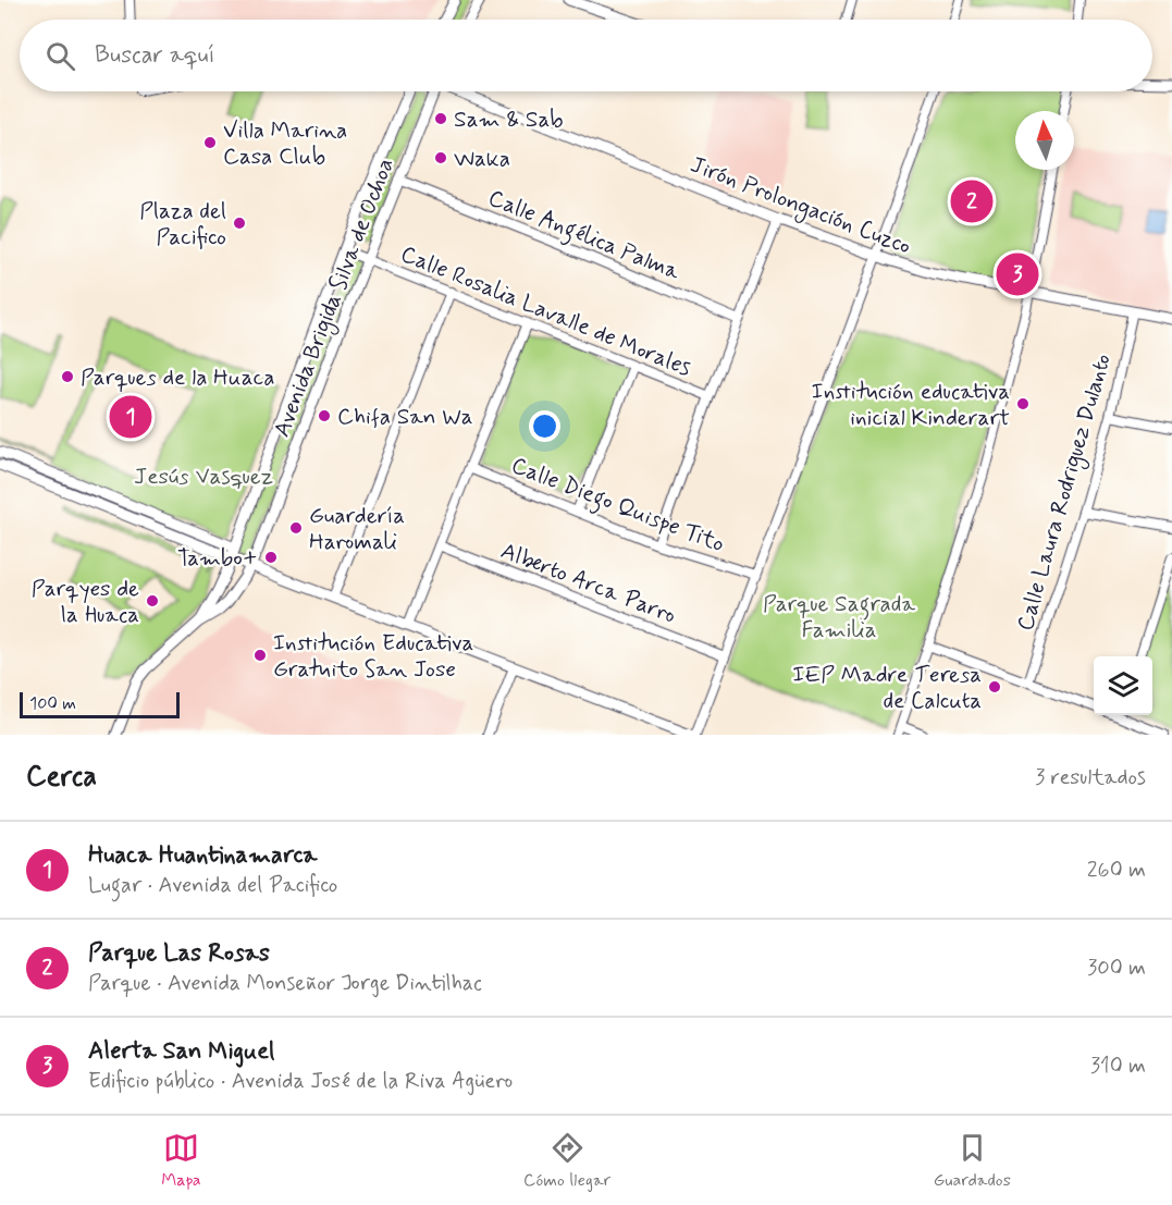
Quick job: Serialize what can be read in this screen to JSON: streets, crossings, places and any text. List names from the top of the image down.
{
  "streets": {
    "street": [
      "Jirón Prolongación Cuzco",
      "Calle Angélica Palma",
      "Avenida Brigida Silva de Ochoa",
      "Calle Rosalia Lavalle de Morales",
      "Calle Laura Rodriguez Dulanto",
      "Calle Diego Quispe Tito",
      "Alberto Arca Parro"
    ]
  },
  "crossings": [
    ["Jirón Prolongación Cuzco", "Calle Laura Rodriguez Dulanto"],
    ["Calle Angélica Palma", "Avenida Brigida Silva de Ochoa"],
    ["Avenida Brigida Silva de Ochoa", "Calle Rosalia Lavalle de Morales"]
  ],
  "parks": ["Jesús Vasquez", "Parque Sagrada Familia"],
  "places": [
    "Sam & Sab",
    "Villa Marina Casa Club",
    "Waka",
    "Plaza del Pacifico",
    "Parques de la Huaca",
    "Institución educativa inicial Kinderart",
    "Chifa San Wa",
    "Guardería Haromali",
    "Tambo+",
    "Parqyes de la Huaca",
    "Institución Educativa Gratuito San Jose",
    "IEP Madre Teresa de Calcuta"
  ],
  "scale_bar": "100 m",
  "north": "top",
  "page": {
    "search": "Buscar aquí",
    "pins": ["2", "3", "1"],
    "scale": "100 m",
    "heading": ["Cerca", "3 resultados"],
    "list": [
      {
        "mark": "1",
        "name": "Huaca Huantinamarca",
        "note": "Lugar · Avenida del Pacifico",
        "value": "260 m"
      },
      {
        "mark": "2",
        "name": "Parque Las Rosas",
        "note": "Parque · Avenida Monseñor Jorge Dintilhac",
        "value": "300 m"
      },
      {
        "mark": "3",
        "name": "Alerta San Miguel",
        "note": "Edificio público · Avenida José de la Riva Agüero",
        "value": "310 m"
      }
    ],
    "nav": ["Mapa", "Cómo llegar", "Guardados"]
  }
}
